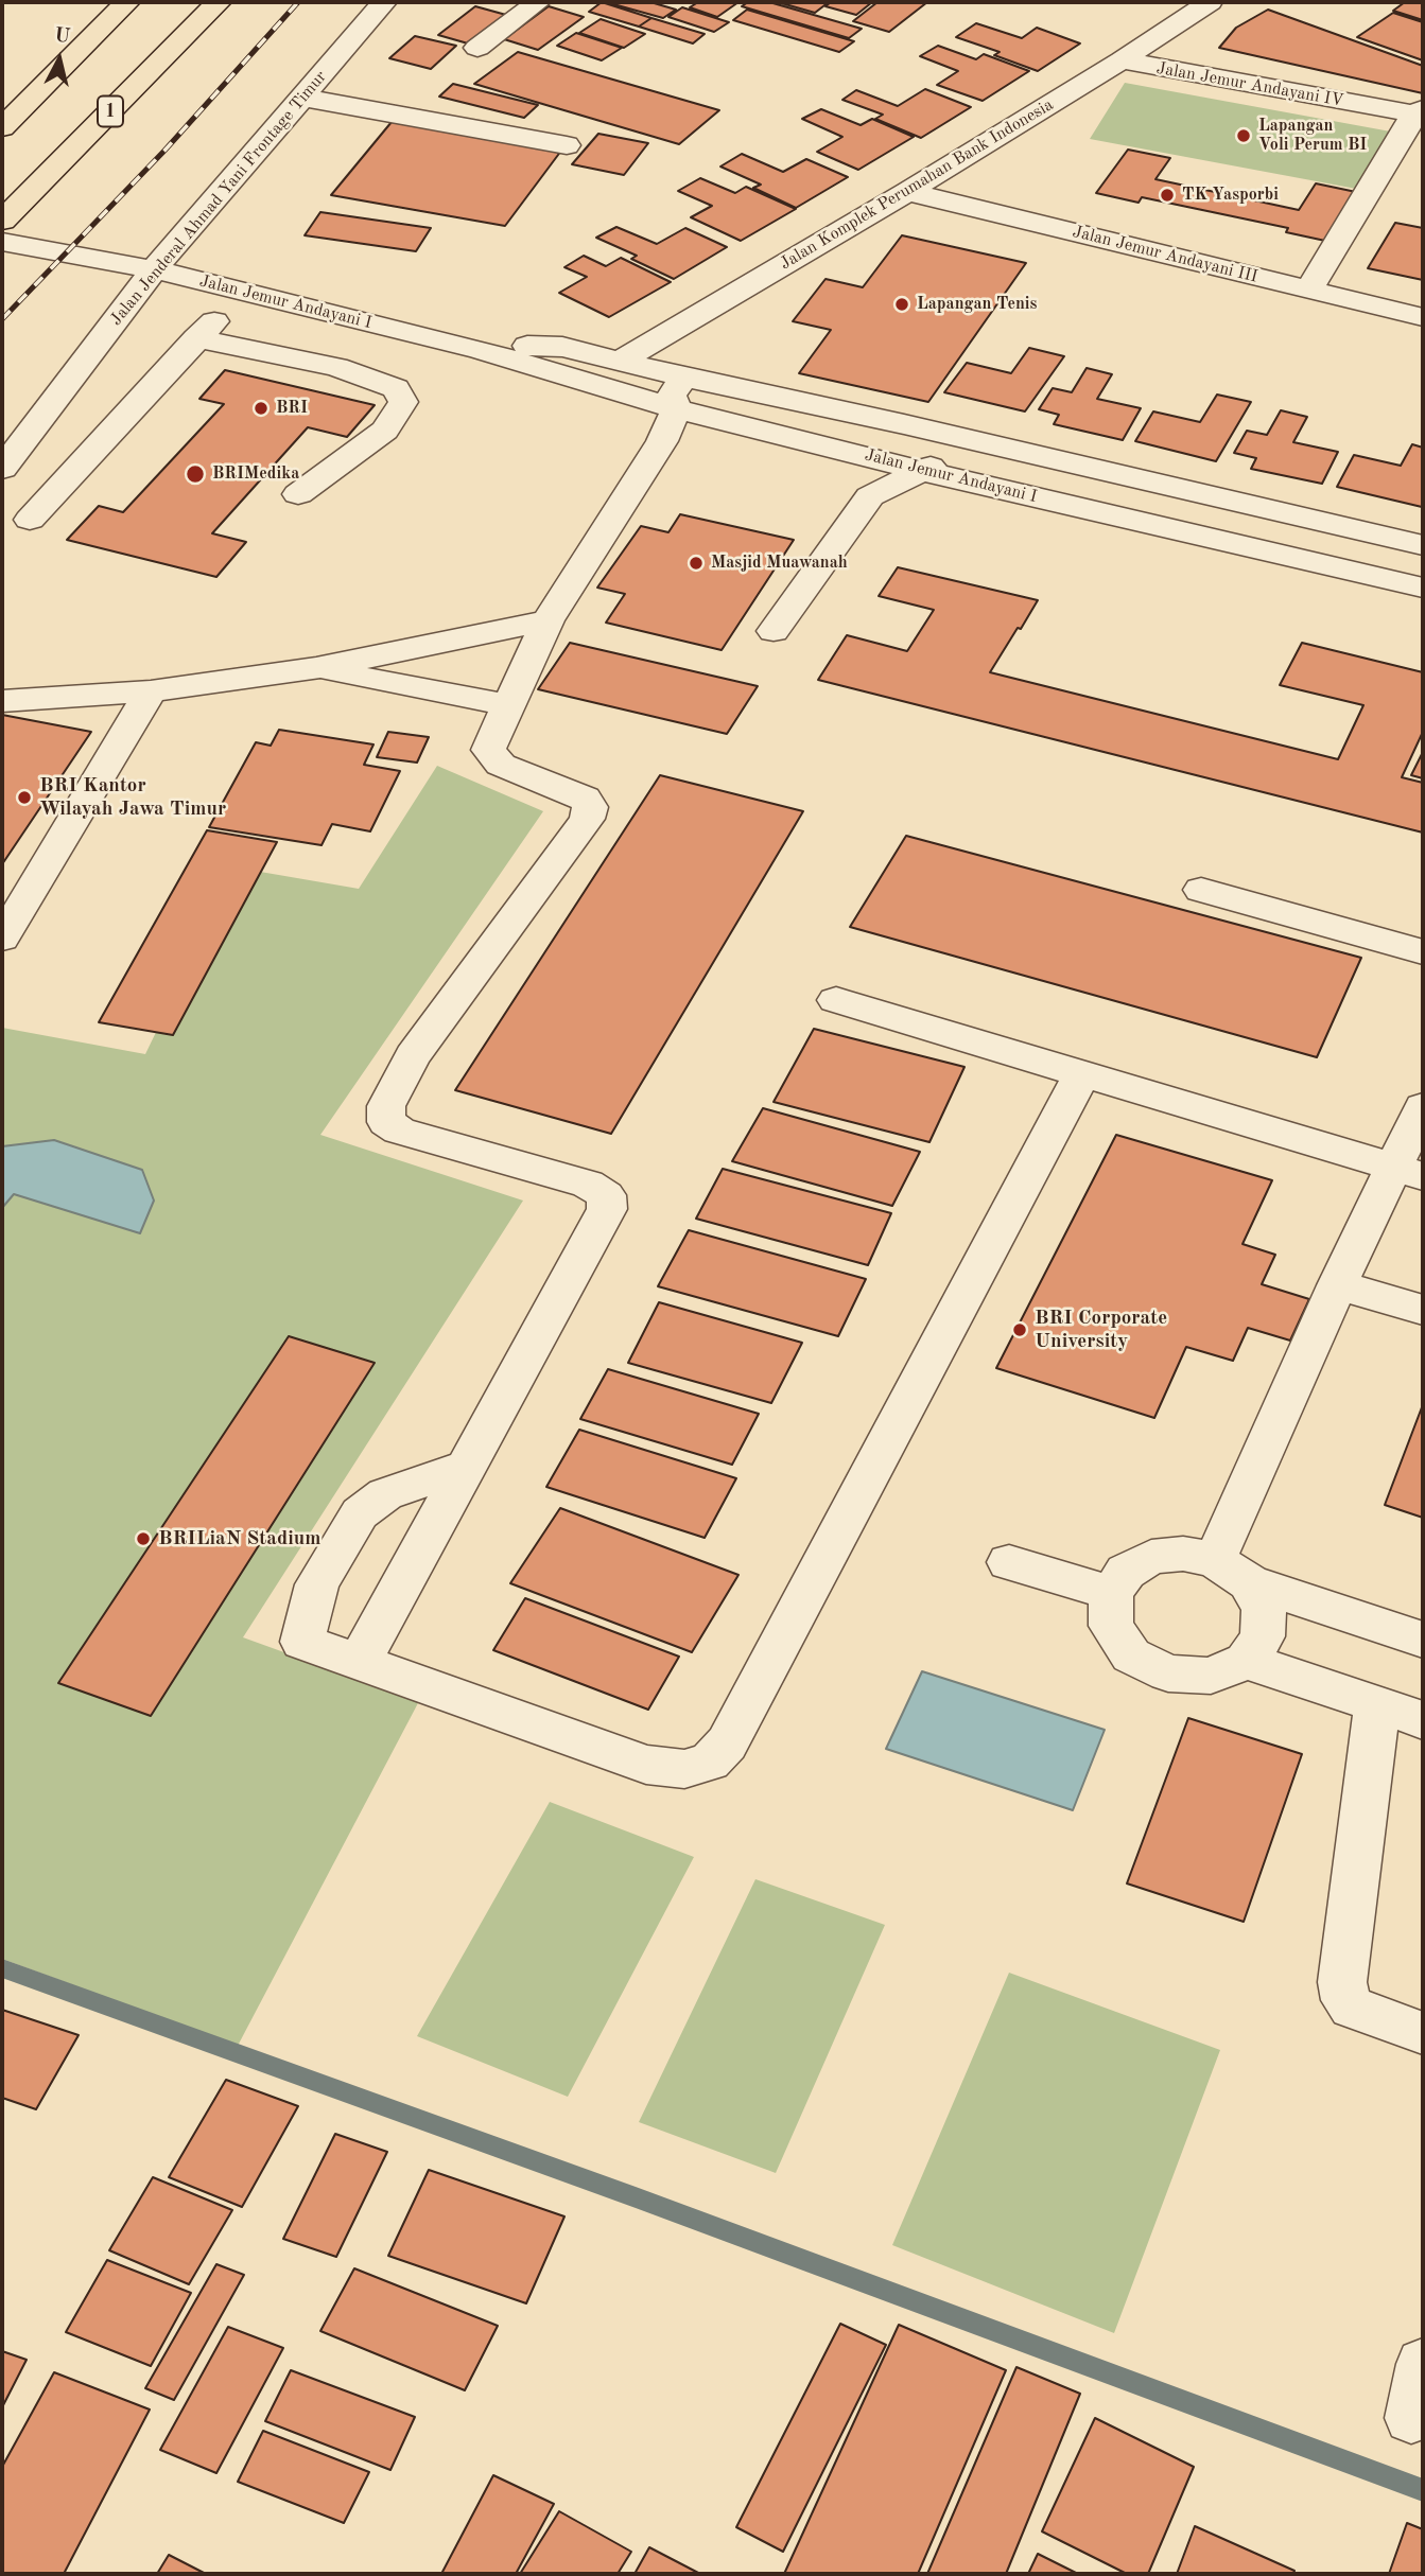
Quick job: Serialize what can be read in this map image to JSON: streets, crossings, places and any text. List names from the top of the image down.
{
  "streets": {
    "highway": ["1"],
    "street": [
      "Jalan Jemur Andayani IV",
      "Jalan Komplek Perumahan Bank Indonesia",
      "Jalan Jenderal Ahmad Yani Frontage Timur",
      "Jalan Jemur Andayani III",
      "Jalan Jemur Andayani I"
    ]
  },
  "crossings": [
    ["Jalan Jemur Andayani IV", "Jalan Komplek Perumahan Bank Indonesia"],
    ["Jalan Komplek Perumahan Bank Indonesia", "Jalan Jemur Andayani III"],
    ["Jalan Komplek Perumahan Bank Indonesia", "Jalan Jemur Andayani I"],
    ["Jalan Jenderal Ahmad Yani Frontage Timur", "Jalan Jemur Andayani I"]
  ],
  "places": [
    "Lapangan Voli Perum BI",
    "TK Yasporbi",
    "Lapangan Tenis",
    "BRI",
    "BRIMedika",
    "Masjid Muawanah",
    "BRI Kantor Wilayah Jawa Timur",
    "BRI Corporate University",
    "BRILiaN Stadium"
  ],
  "north": "top"
}
